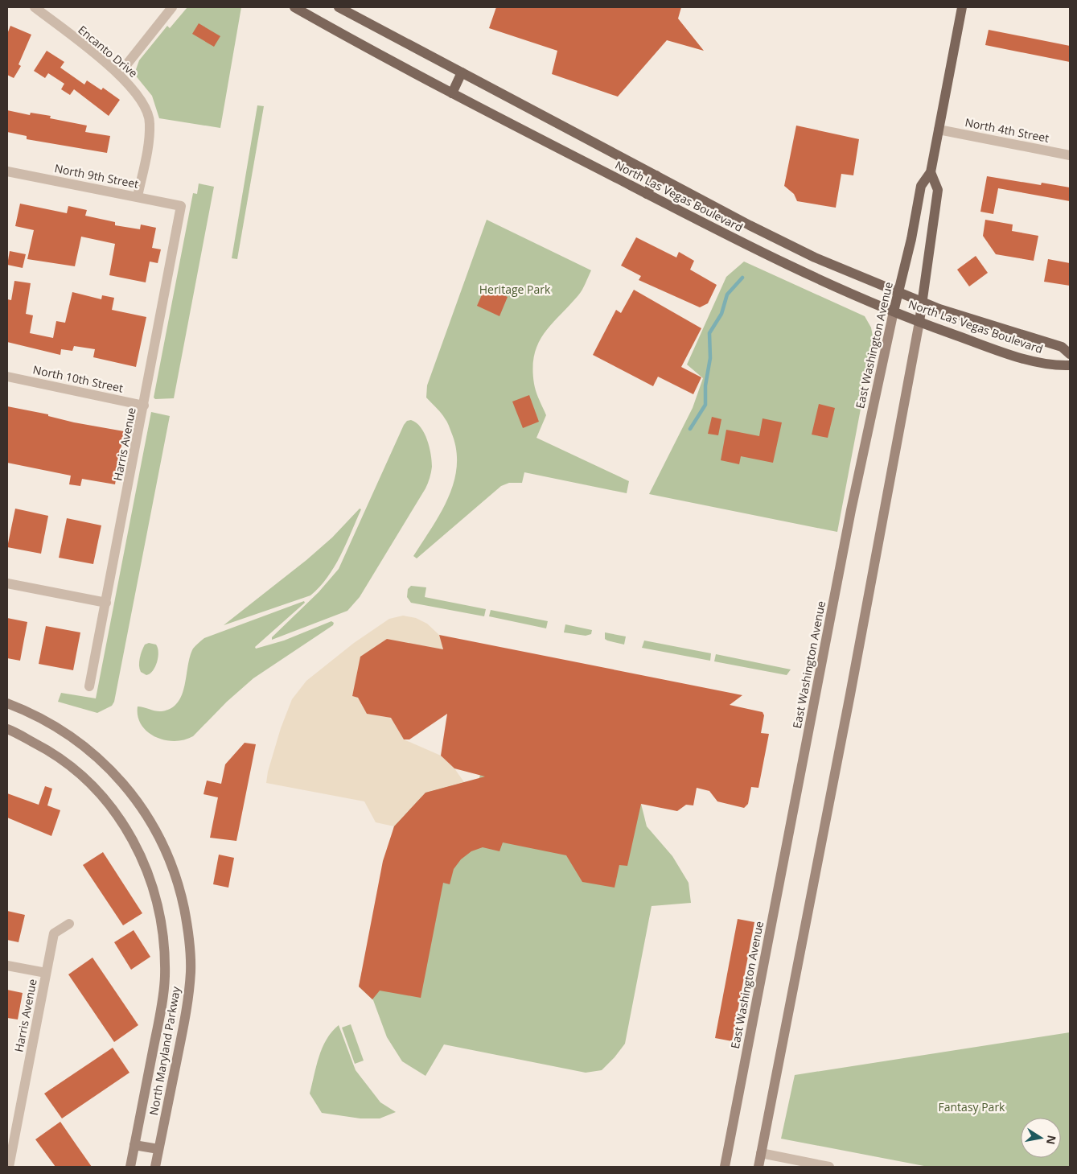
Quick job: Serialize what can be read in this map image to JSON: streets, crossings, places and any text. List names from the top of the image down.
{
  "streets": {
    "main road": ["North Las Vegas Boulevard", "East Washington Avenue", "North Maryland Parkway"],
    "street": [
      "Encanto Drive",
      "North 4th Street",
      "North 9th Street",
      "North 10th Street",
      "Harris Avenue"
    ]
  },
  "crossings": [
    ["Encanto Drive", "North 9th Street"],
    ["North 4th Street", "East Washington Avenue"],
    ["North 9th Street", "Harris Avenue"],
    ["North Las Vegas Boulevard", "East Washington Avenue"],
    ["North 10th Street", "Harris Avenue"]
  ],
  "parks": ["Heritage Park", "Fantasy Park"],
  "north": "right"
}
